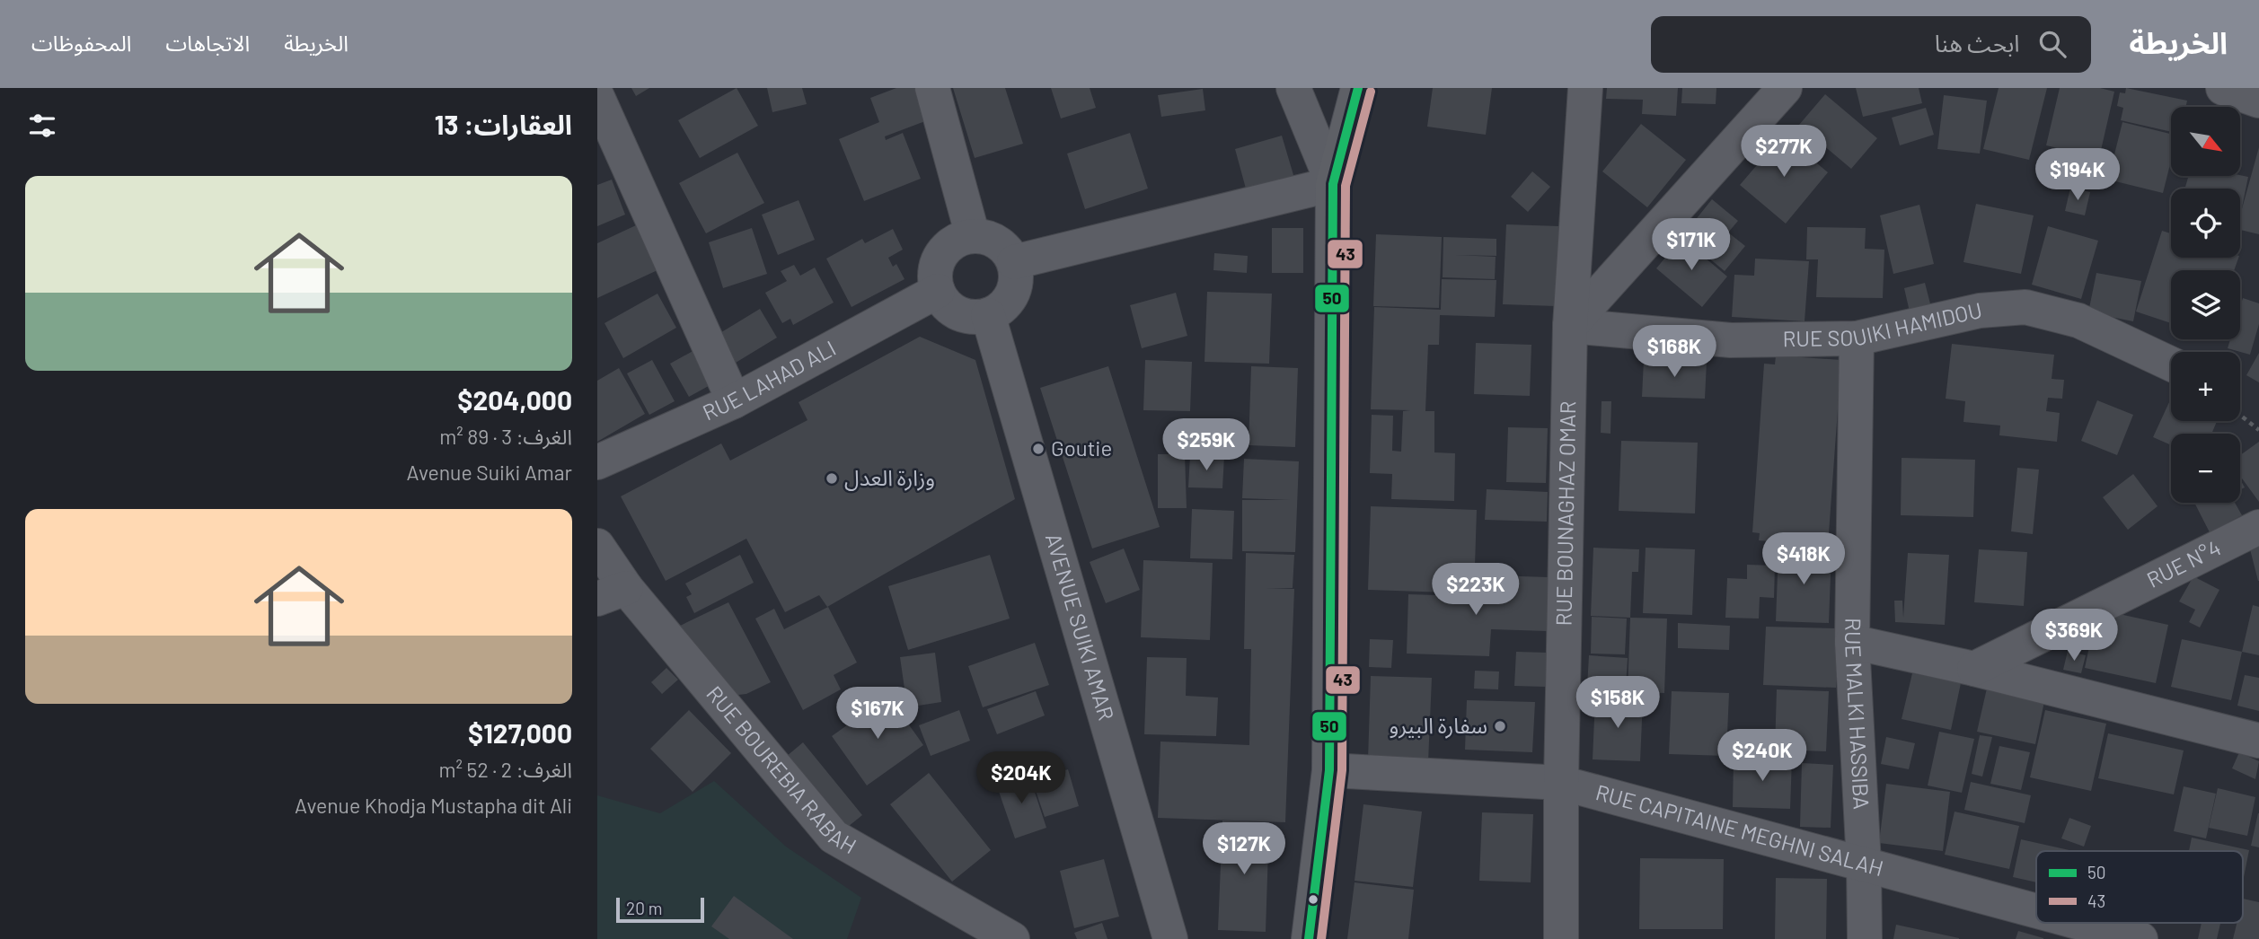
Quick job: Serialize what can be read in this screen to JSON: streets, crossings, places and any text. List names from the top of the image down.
{
  "streets": {
    "street": [
      "RUE SOUIKI HAMIDOU",
      "RUE LAHAD ALI",
      "RUE BOUNAGHAZ OMAR",
      "RUE N°4",
      "AVENUE SUIKI AMAR",
      "RUE MALKI HASSIBA",
      "RUE BOUREBIA RABAH",
      "RUE CAPITAINE MEGHNI SALAH"
    ]
  },
  "crossings": [
    ["RUE SOUIKI HAMIDOU", "RUE BOUNAGHAZ OMAR"],
    ["RUE SOUIKI HAMIDOU", "RUE MALKI HASSIBA"],
    ["RUE LAHAD ALI", "AVENUE SUIKI AMAR"],
    ["RUE BOUNAGHAZ OMAR", "RUE CAPITAINE MEGHNI SALAH"],
    ["RUE MALKI HASSIBA", "RUE CAPITAINE MEGHNI SALAH"]
  ],
  "places": ["Goutie", "وزارة العدل", "سفارة البيرو"],
  "lines": ["transit line 50", "transit line 43"],
  "legend": ["50", "43"],
  "scale_bar": "20 m",
  "north": "bottom right",
  "page": {
    "header": "الخريطة",
    "search": "ابحث هنا",
    "nav": ["الخريطة", "الاتجاهات", "المحفوظات"],
    "heading": "العقارات: 13",
    "map_buttons": ["+", "−"],
    "price": [
      "$277K",
      "$194K",
      "$171K",
      "$168K",
      "$259K",
      "$418K",
      "$223K",
      "$369K",
      "$158K",
      "$167K",
      "$240K",
      "$204K",
      "$127K"
    ],
    "list": [
      {
        "name": "$204,000",
        "note": "الغرف: 3 · 89 m² · Avenue Suiki Amar"
      },
      {
        "name": "$127,000",
        "note": "الغرف: 2 · 52 m² · Avenue Khodja Mustapha dit Ali"
      }
    ],
    "scale": "20 m"
  }
}
